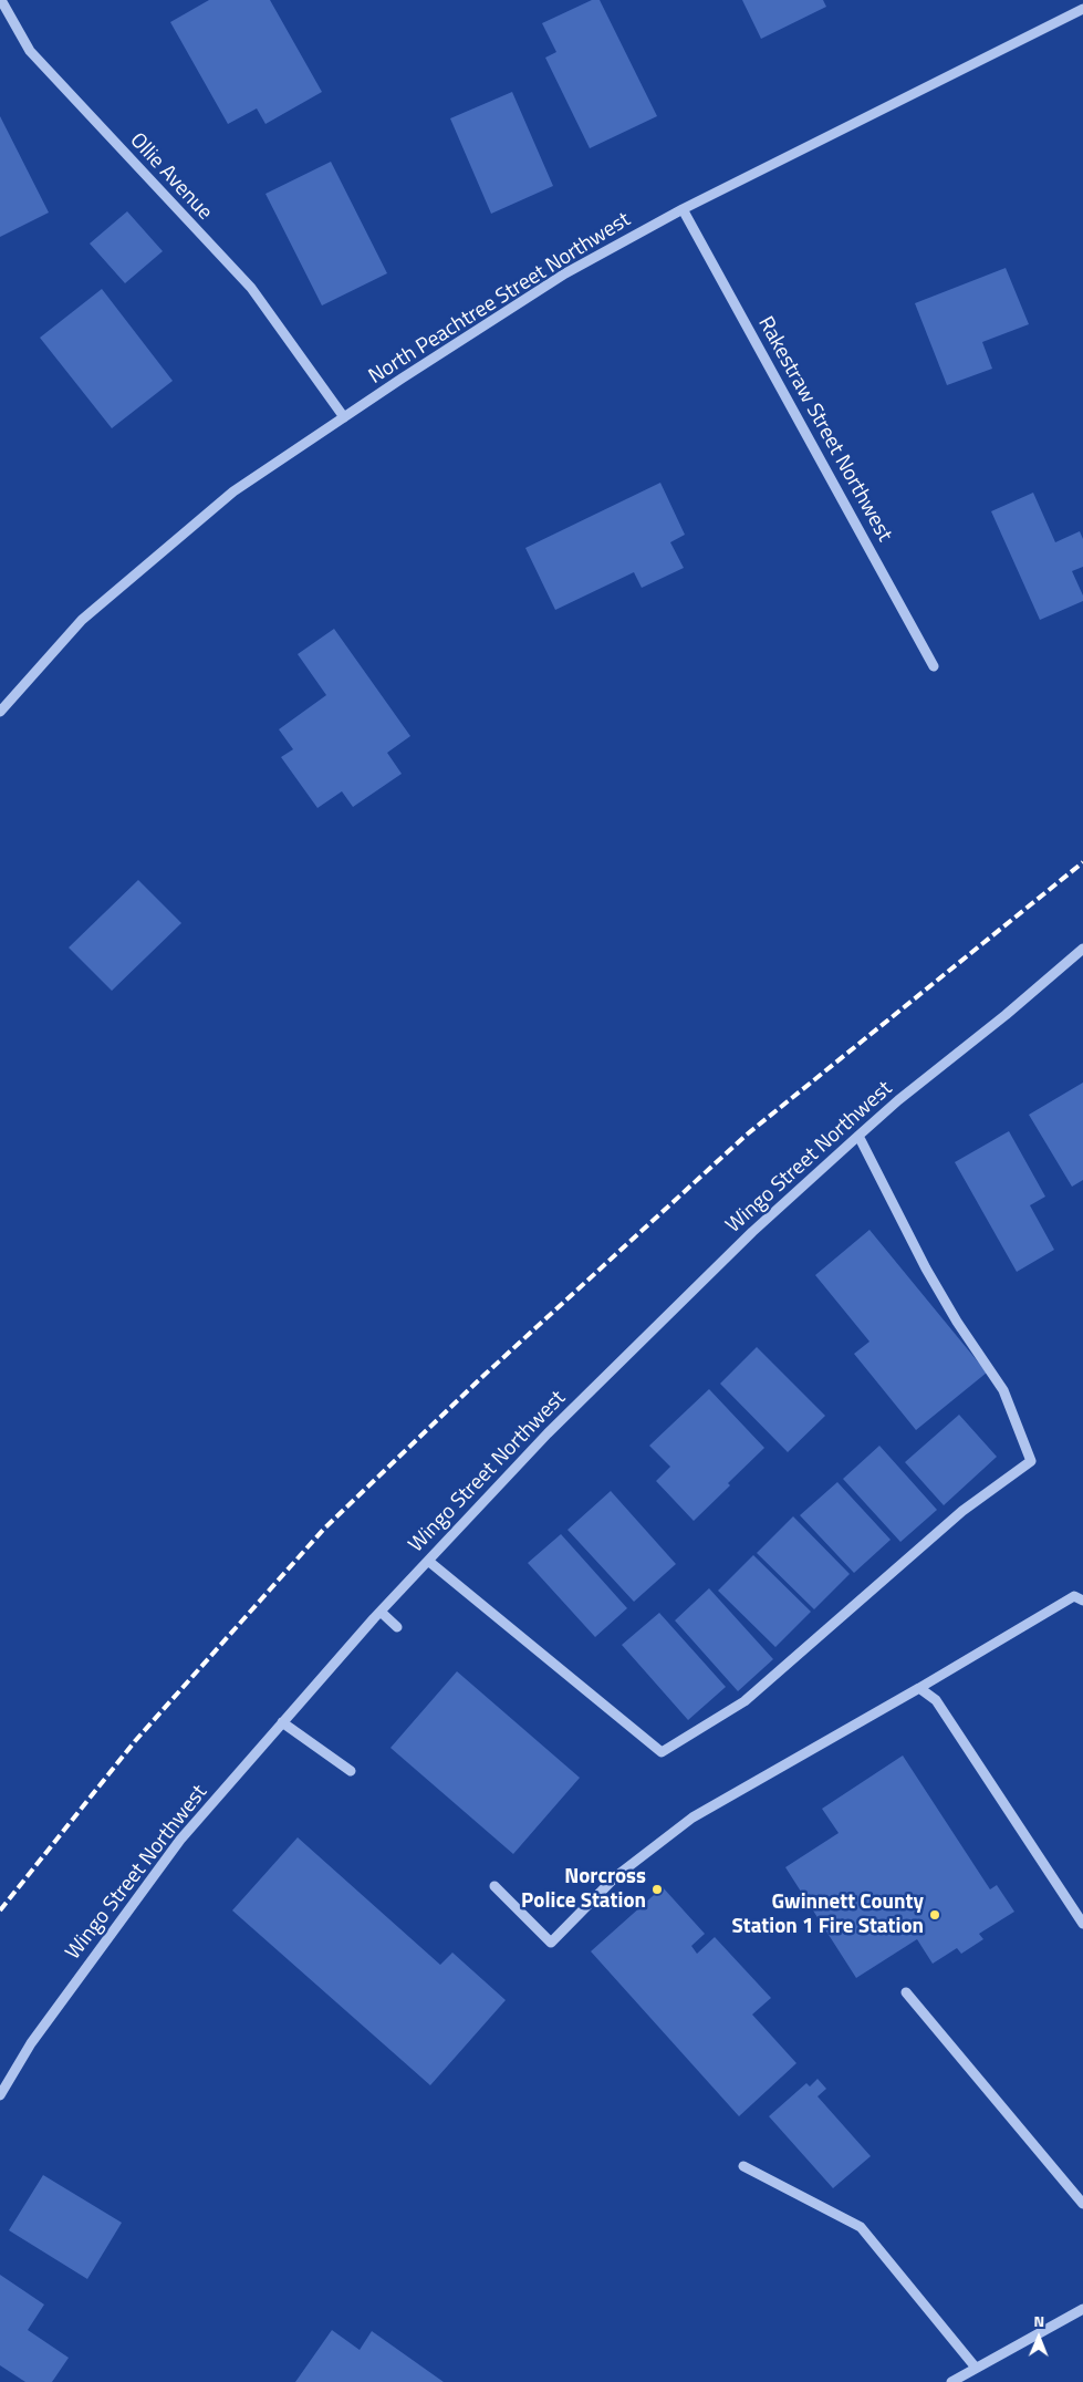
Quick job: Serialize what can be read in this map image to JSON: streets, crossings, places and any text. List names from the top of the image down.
{
  "streets": {
    "street": [
      "Ollie Avenue",
      "North Peachtree Street Northwest",
      "Rakestraw Street Northwest",
      "Wingo Street Northwest"
    ]
  },
  "crossings": [
    ["Ollie Avenue", "North Peachtree Street Northwest"],
    ["North Peachtree Street Northwest", "Rakestraw Street Northwest"]
  ],
  "places": ["Norcross Police Station", "Gwinnett County Station 1 Fire Station"],
  "north": "top"
}
